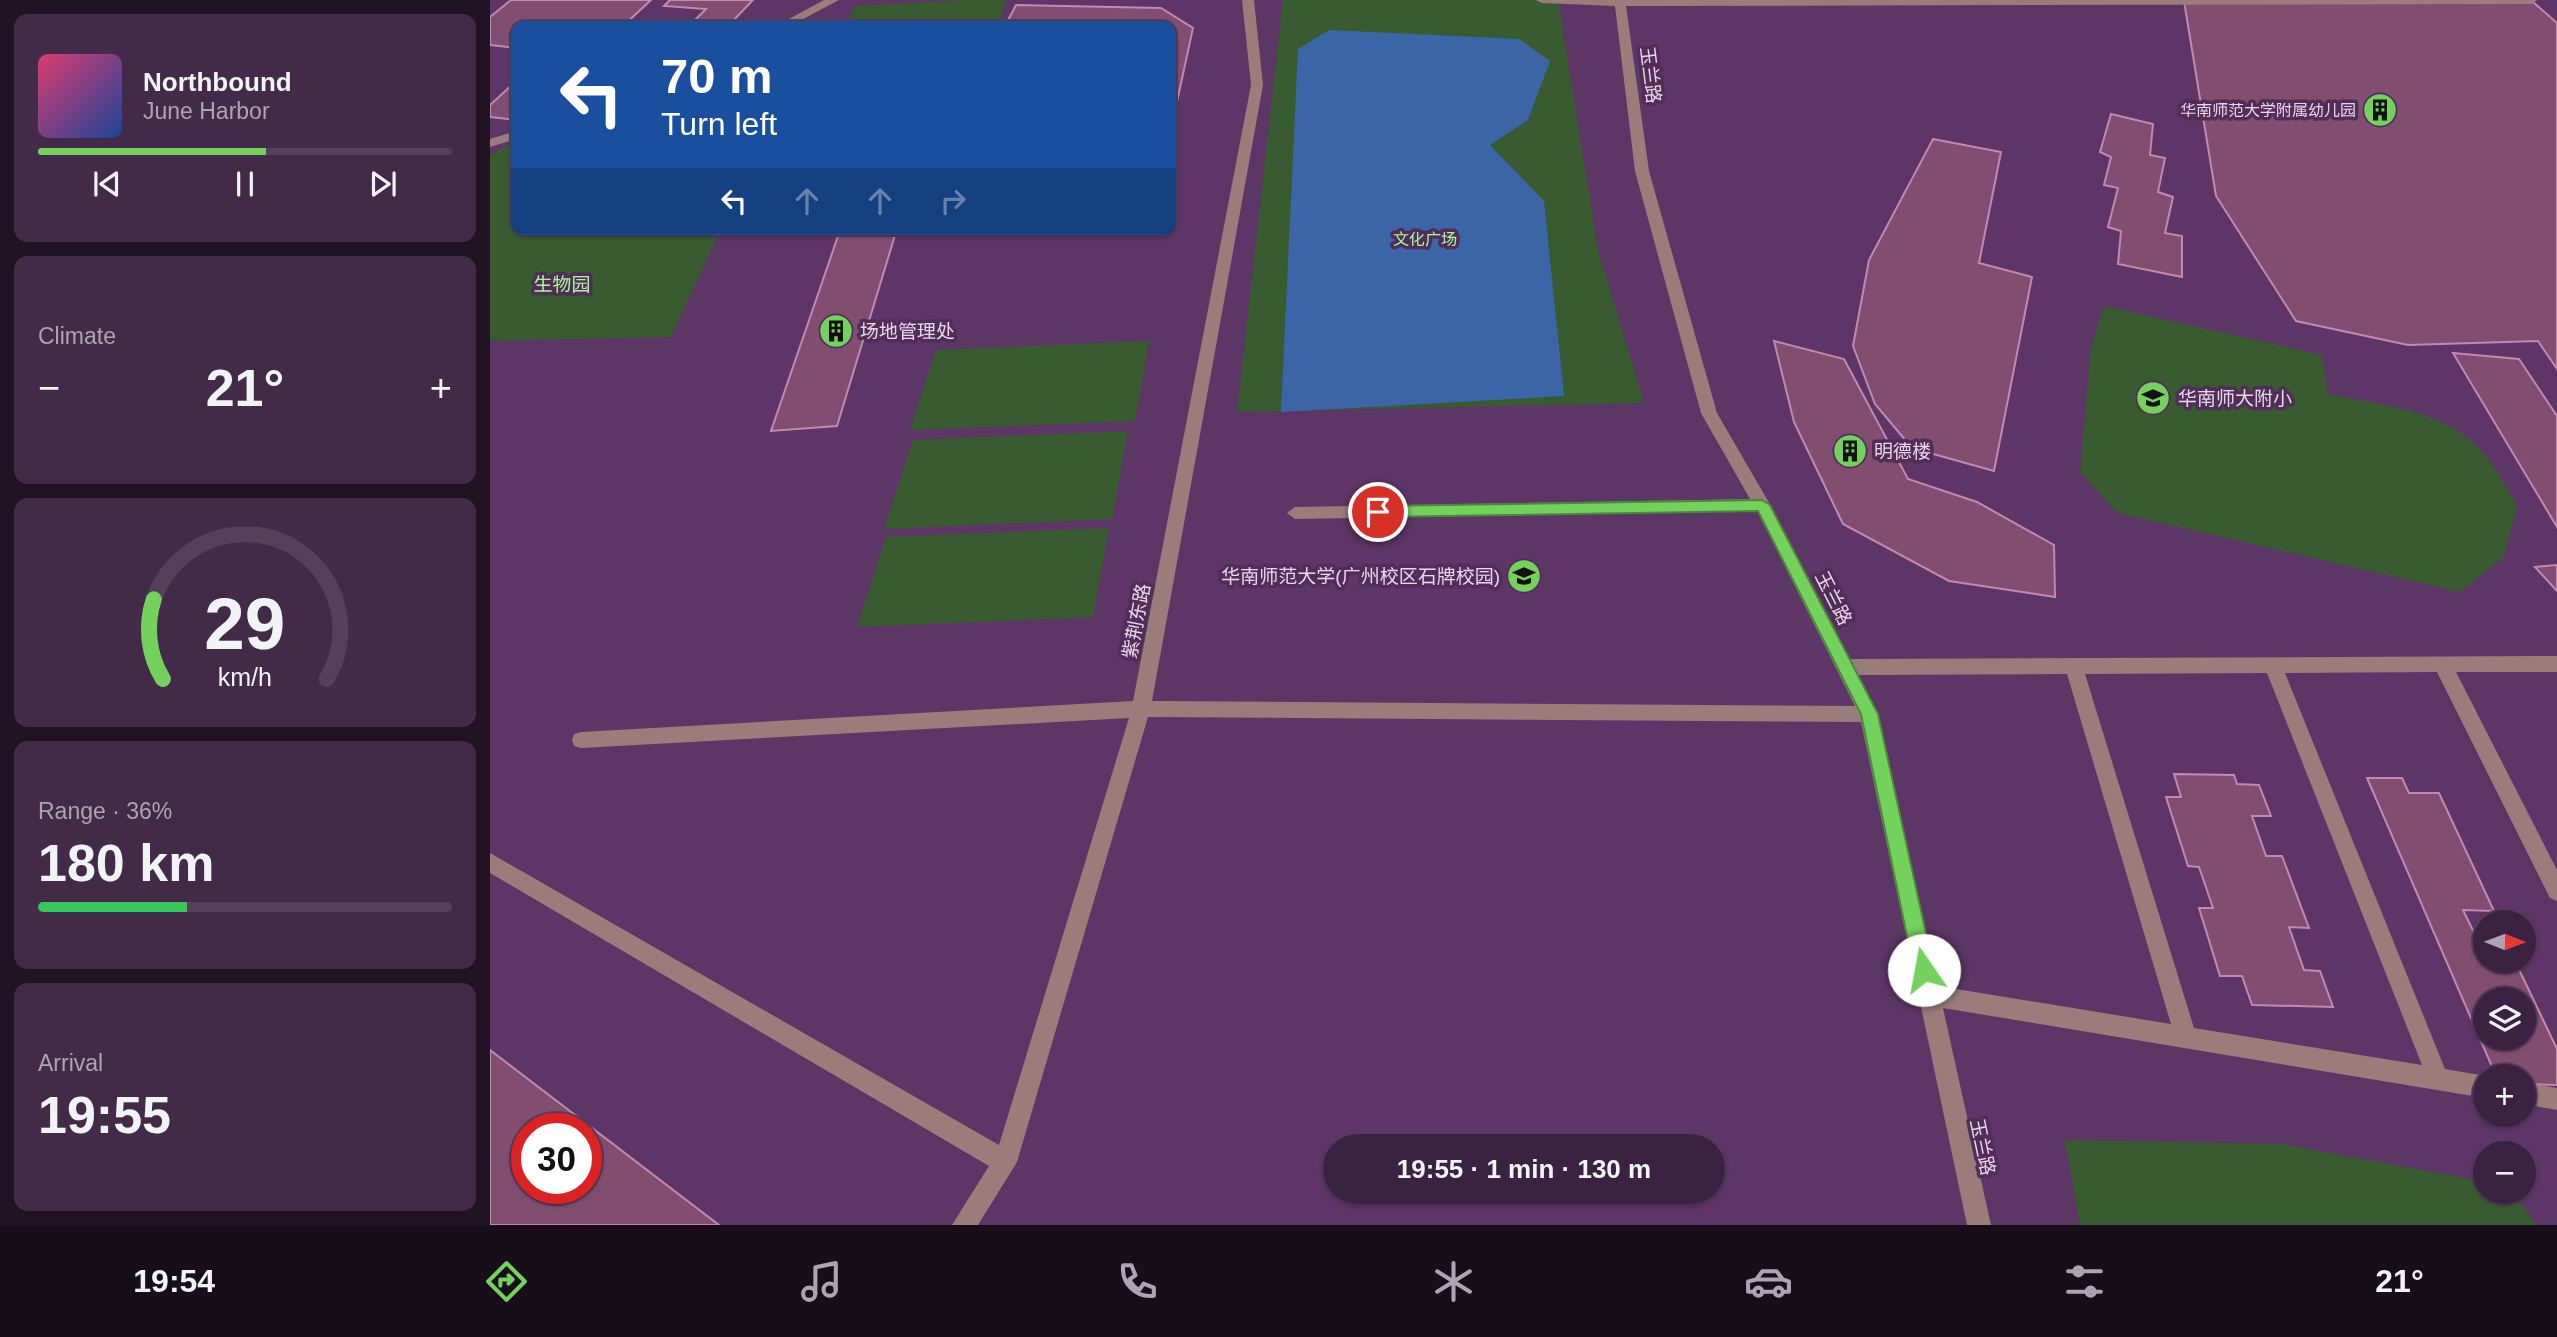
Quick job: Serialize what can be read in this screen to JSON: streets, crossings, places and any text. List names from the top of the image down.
{
  "streets": {
    "street": ["玉兰路", "紫荆东路"]
  },
  "parks": ["文化广场", "生物园"],
  "places": {
    "building": ["华南师范大学附属幼儿园", "场地管理处", "明德楼"],
    "school or university": ["华南师大附小", "华南师范大学(广州校区石牌校园)"]
  },
  "north": "right",
  "page": {
    "turn": ["70 m", "Turn left"],
    "song": ["Northbound", "June Harbor"],
    "tile": [
      "Climate",
      ["Range · 36%", "180 km"],
      ["Arrival", "19:55"]
    ],
    "heat": ["−", "21°", "+"],
    "map_buttons": ["+", "−"],
    "limit": "30",
    "trip": "19:55 · 1 min · 130 m",
    "tabs": ["19:54", "21°"],
    "gauge": ["29", "km/h"]
  }
}
